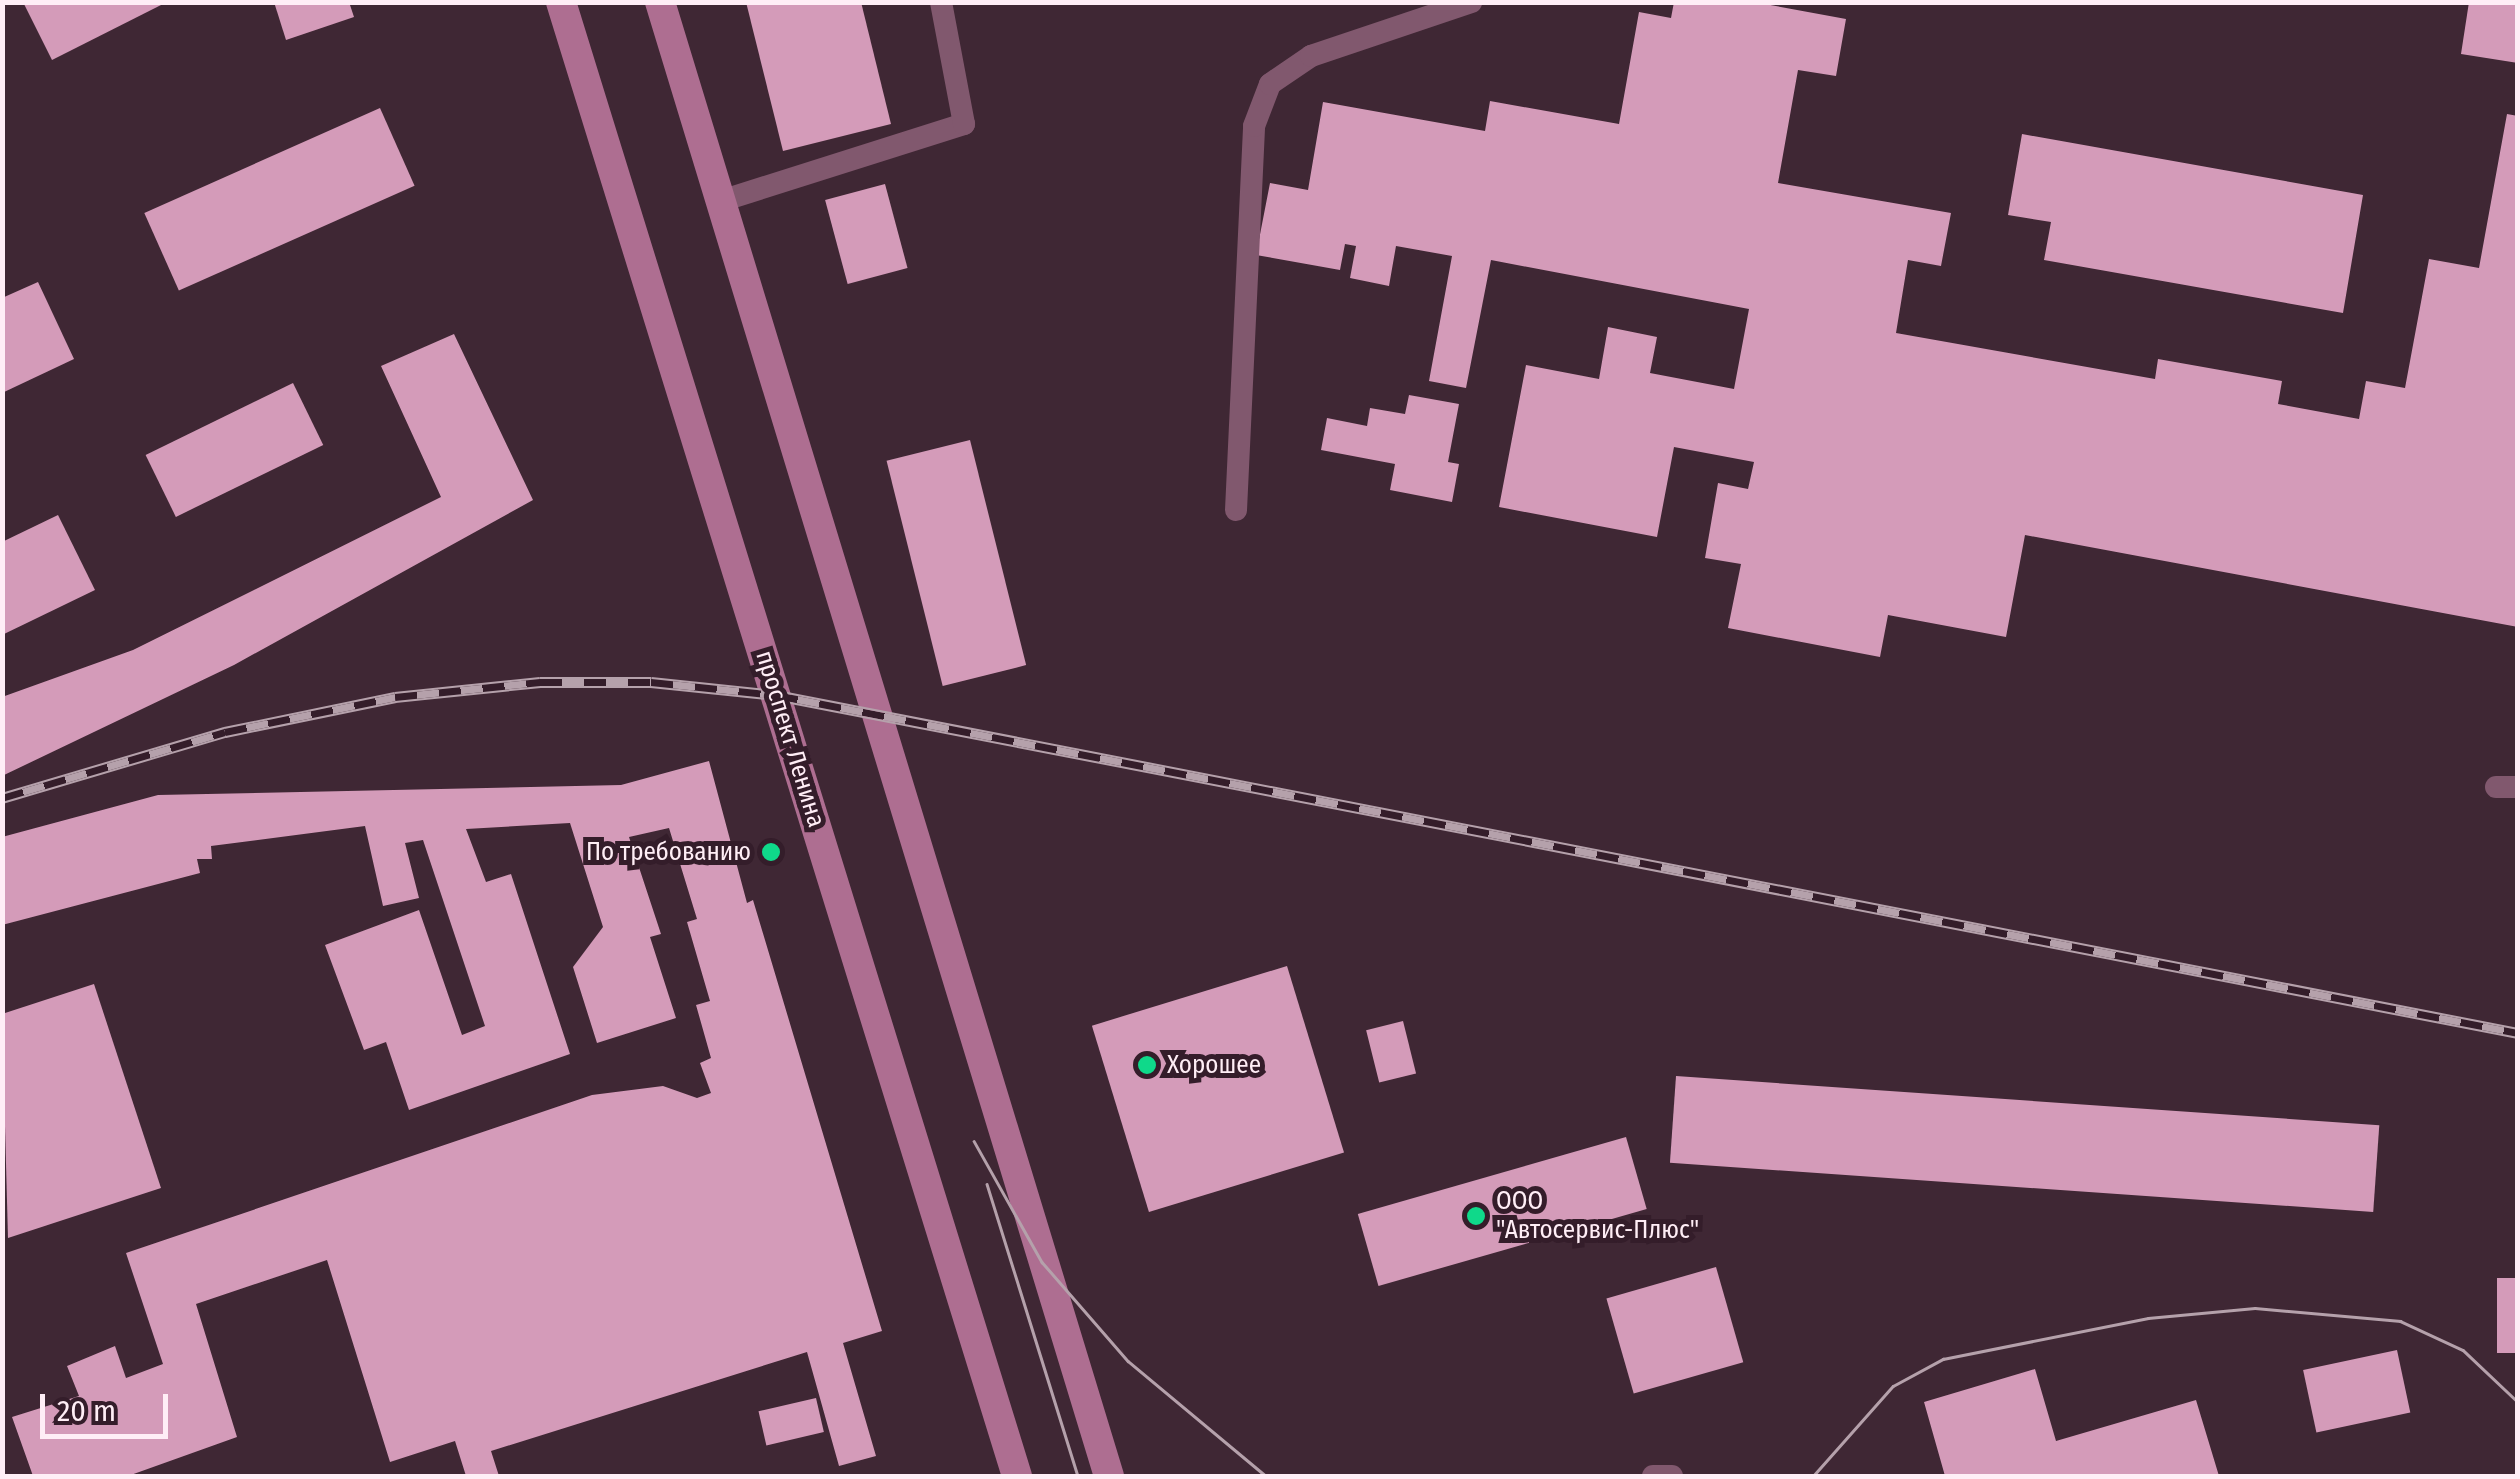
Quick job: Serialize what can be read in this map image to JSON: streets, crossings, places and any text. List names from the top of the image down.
{
  "streets": {
    "main road": ["проспект Ленина"]
  },
  "places": ["По требованию", "Хорошее", "ООО \"Автосервис-Плюс\""],
  "scale_bar": "20 m"
}
